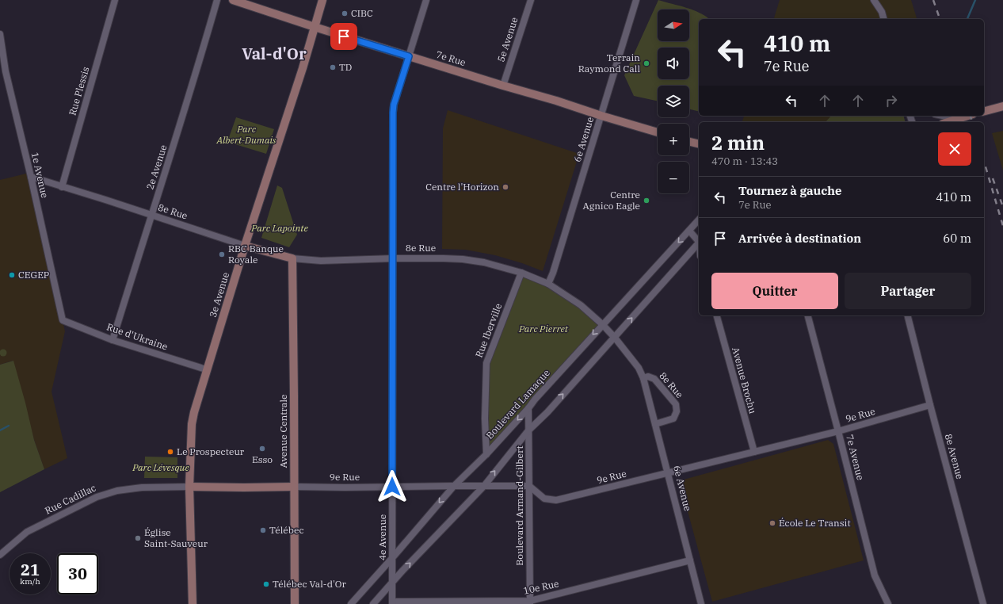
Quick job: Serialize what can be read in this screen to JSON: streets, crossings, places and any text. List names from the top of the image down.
{
  "streets": {
    "main road": [
      "7e Rue",
      "8e Rue",
      "3e Avenue",
      "Avenue Centrale",
      "Rue Cadillac"
    ],
    "street": [
      "5e Avenue",
      "Rue Plessis",
      "6e Avenue",
      "2e Avenue",
      "1e Avenue",
      "Rue Iberville",
      "Rue d'Ukraine",
      "Avenue Brochu",
      "Boulevard Lamaque",
      "9e Rue",
      "8e Avenue",
      "7e Avenue",
      "Boulevard Armand-Gilbert",
      "4e Avenue",
      "10e Rue"
    ]
  },
  "crossings": [
    ["5e Avenue", "7e Rue"],
    ["7e Rue", "6e Avenue"],
    ["7e Rue", "3e Avenue"],
    ["7e Rue", "4e Avenue"],
    ["Rue Plessis", "8e Rue"],
    ["6e Avenue", "8e Rue"],
    ["6e Avenue", "9e Rue"],
    ["6e Avenue", "10e Rue"],
    ["2e Avenue", "8e Rue"],
    ["2e Avenue", "Rue d'Ukraine"],
    ["1e Avenue", "8e Rue"],
    ["1e Avenue", "Rue d'Ukraine"],
    ["8e Rue", "3e Avenue"],
    ["8e Rue", "Rue Iberville"],
    ["8e Rue", "Boulevard Lamaque"],
    ["8e Rue", "Avenue Centrale"],
    ["8e Rue", "4e Avenue"],
    ["3e Avenue", "Rue d'Ukraine"],
    ["3e Avenue", "Rue Cadillac"],
    ["Rue Iberville", "Boulevard Lamaque"],
    ["Avenue Brochu", "9e Rue"],
    ["Boulevard Lamaque", "9e Rue"],
    ["Boulevard Lamaque", "Boulevard Armand-Gilbert"],
    ["Boulevard Lamaque", "4e Avenue"],
    ["9e Rue", "Avenue Centrale"],
    ["9e Rue", "8e Avenue"],
    ["9e Rue", "7e Avenue"],
    ["9e Rue", "Rue Cadillac"],
    ["9e Rue", "Boulevard Armand-Gilbert"],
    ["9e Rue", "4e Avenue"],
    ["Avenue Centrale", "Rue Cadillac"],
    ["Boulevard Armand-Gilbert", "10e Rue"],
    ["4e Avenue", "10e Rue"]
  ],
  "districts": ["Val-d'Or"],
  "parks": [
    "Parc Albert-Dumais",
    "Parc Lapointe",
    "Parc Pierret",
    "Parc Lévesque"
  ],
  "places": [
    "CIBC",
    "Terrain Raymond Call",
    "TD",
    "Centre l'Horizon",
    "Centre Agnico Eagle",
    "RBC Banque Royale",
    "CEGEP",
    "Esso",
    "Le Prospecteur",
    "École Le Transit",
    "Télébec",
    "Église Saint-Sauveur",
    "Télébec Val-d'Or"
  ],
  "north": "right",
  "page": {
    "map_buttons": ["+", "−"],
    "turn": ["410 m", "7e Rue"],
    "heading": ["2 min", "470 m · 13:43"],
    "list": [
      {
        "name": "Tournez à gauche",
        "note": "7e Rue",
        "value": "410 m"
      },
      {
        "name": "Arrivée à destination",
        "value": "60 m"
      }
    ],
    "buttons": ["Quitter", "Partager"],
    "speed": "21 km/h",
    "limit": "30"
  }
}
